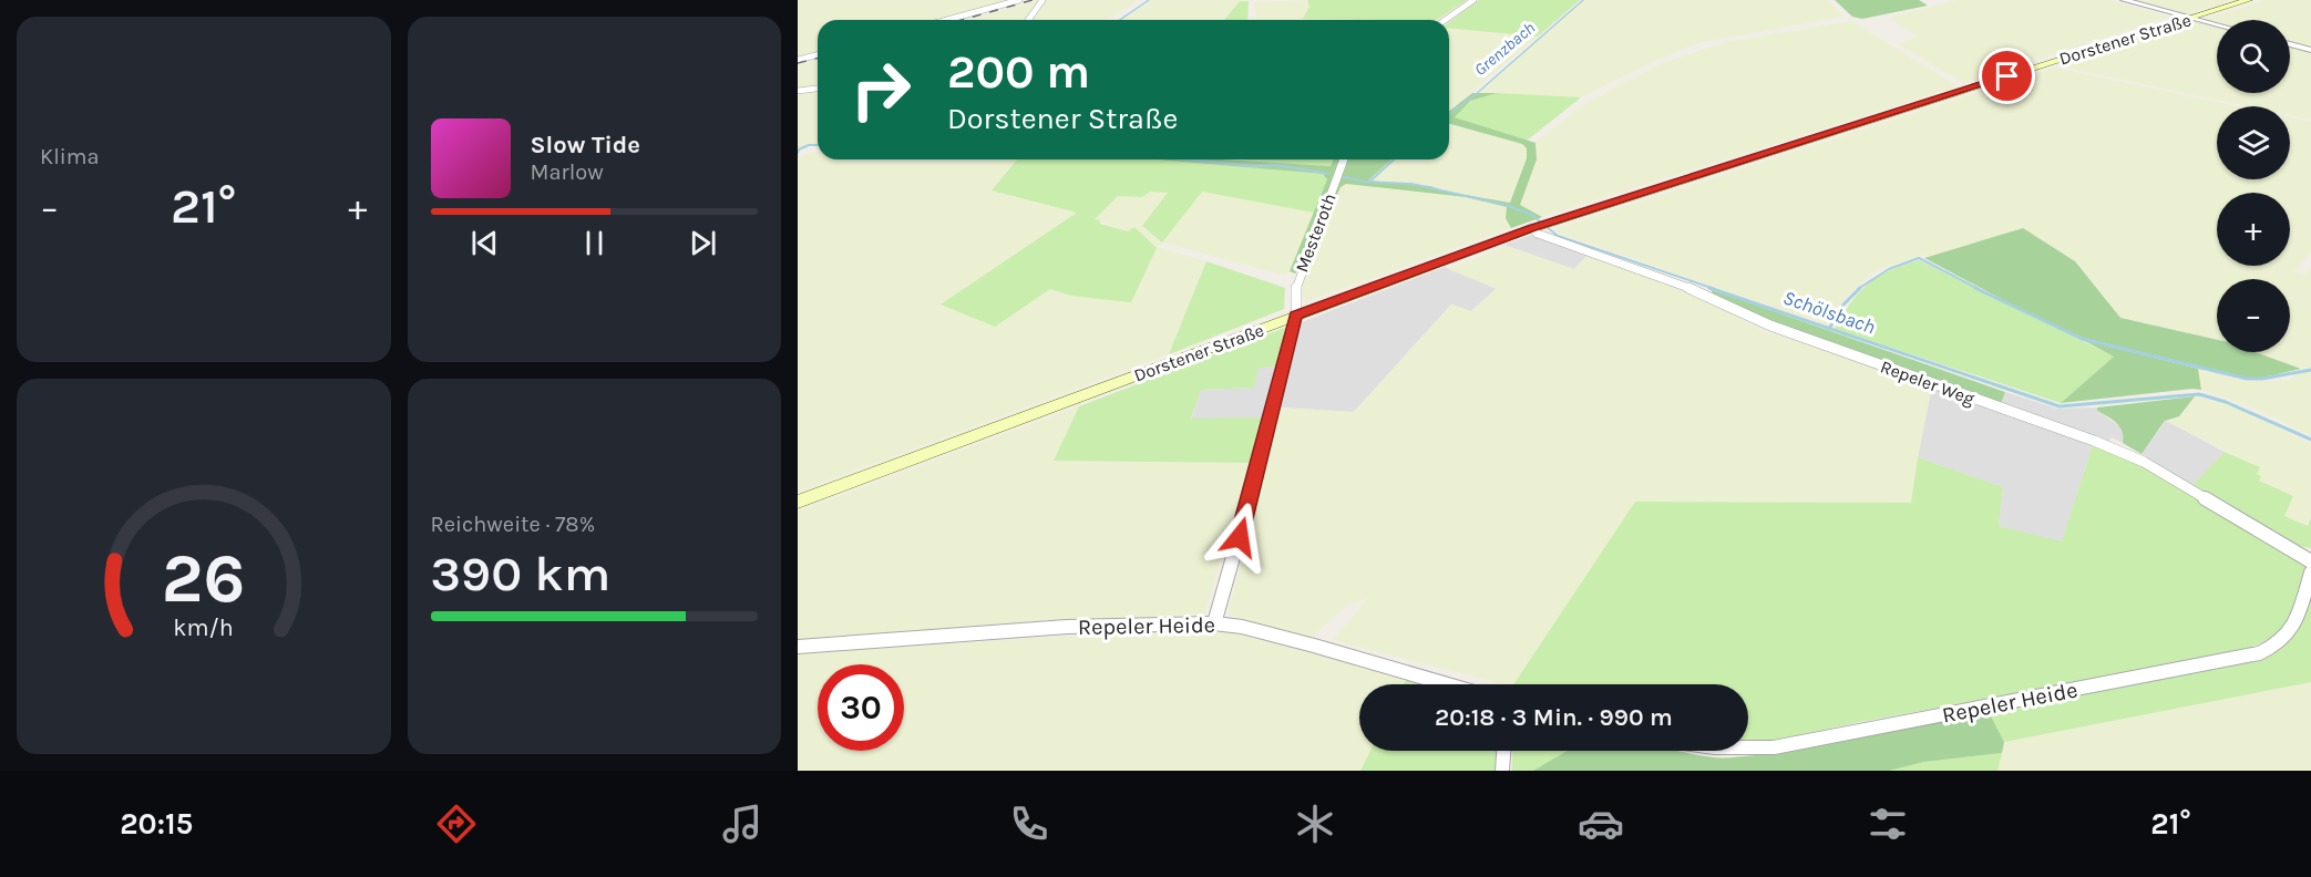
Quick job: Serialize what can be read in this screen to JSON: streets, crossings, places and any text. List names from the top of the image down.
{
  "streets": {
    "main road": ["Dorstener Straße"],
    "street": ["Mesteroth", "Repeler Weg", "Repeler Heide"]
  },
  "crossings": [
    ["Dorstener Straße", "Mesteroth"],
    ["Dorstener Straße", "Repeler Weg"],
    ["Mesteroth", "Repeler Heide"]
  ],
  "water": ["Grenzbach", "Schölsbach"],
  "page": {
    "tile": [
      "Klima",
      ["Reichweite · 78%", "390 km"]
    ],
    "map_buttons": ["+", "−"],
    "turn": ["200 m", "Dorstener Straße"],
    "song": ["Slow Tide", "Marlow"],
    "heat": ["−", "21°", "+"],
    "limit": "30",
    "trip": "20:18 · 3 Min. · 990 m",
    "tabs": ["20:15", "21°"],
    "gauge": ["26", "km/h"]
  }
}
